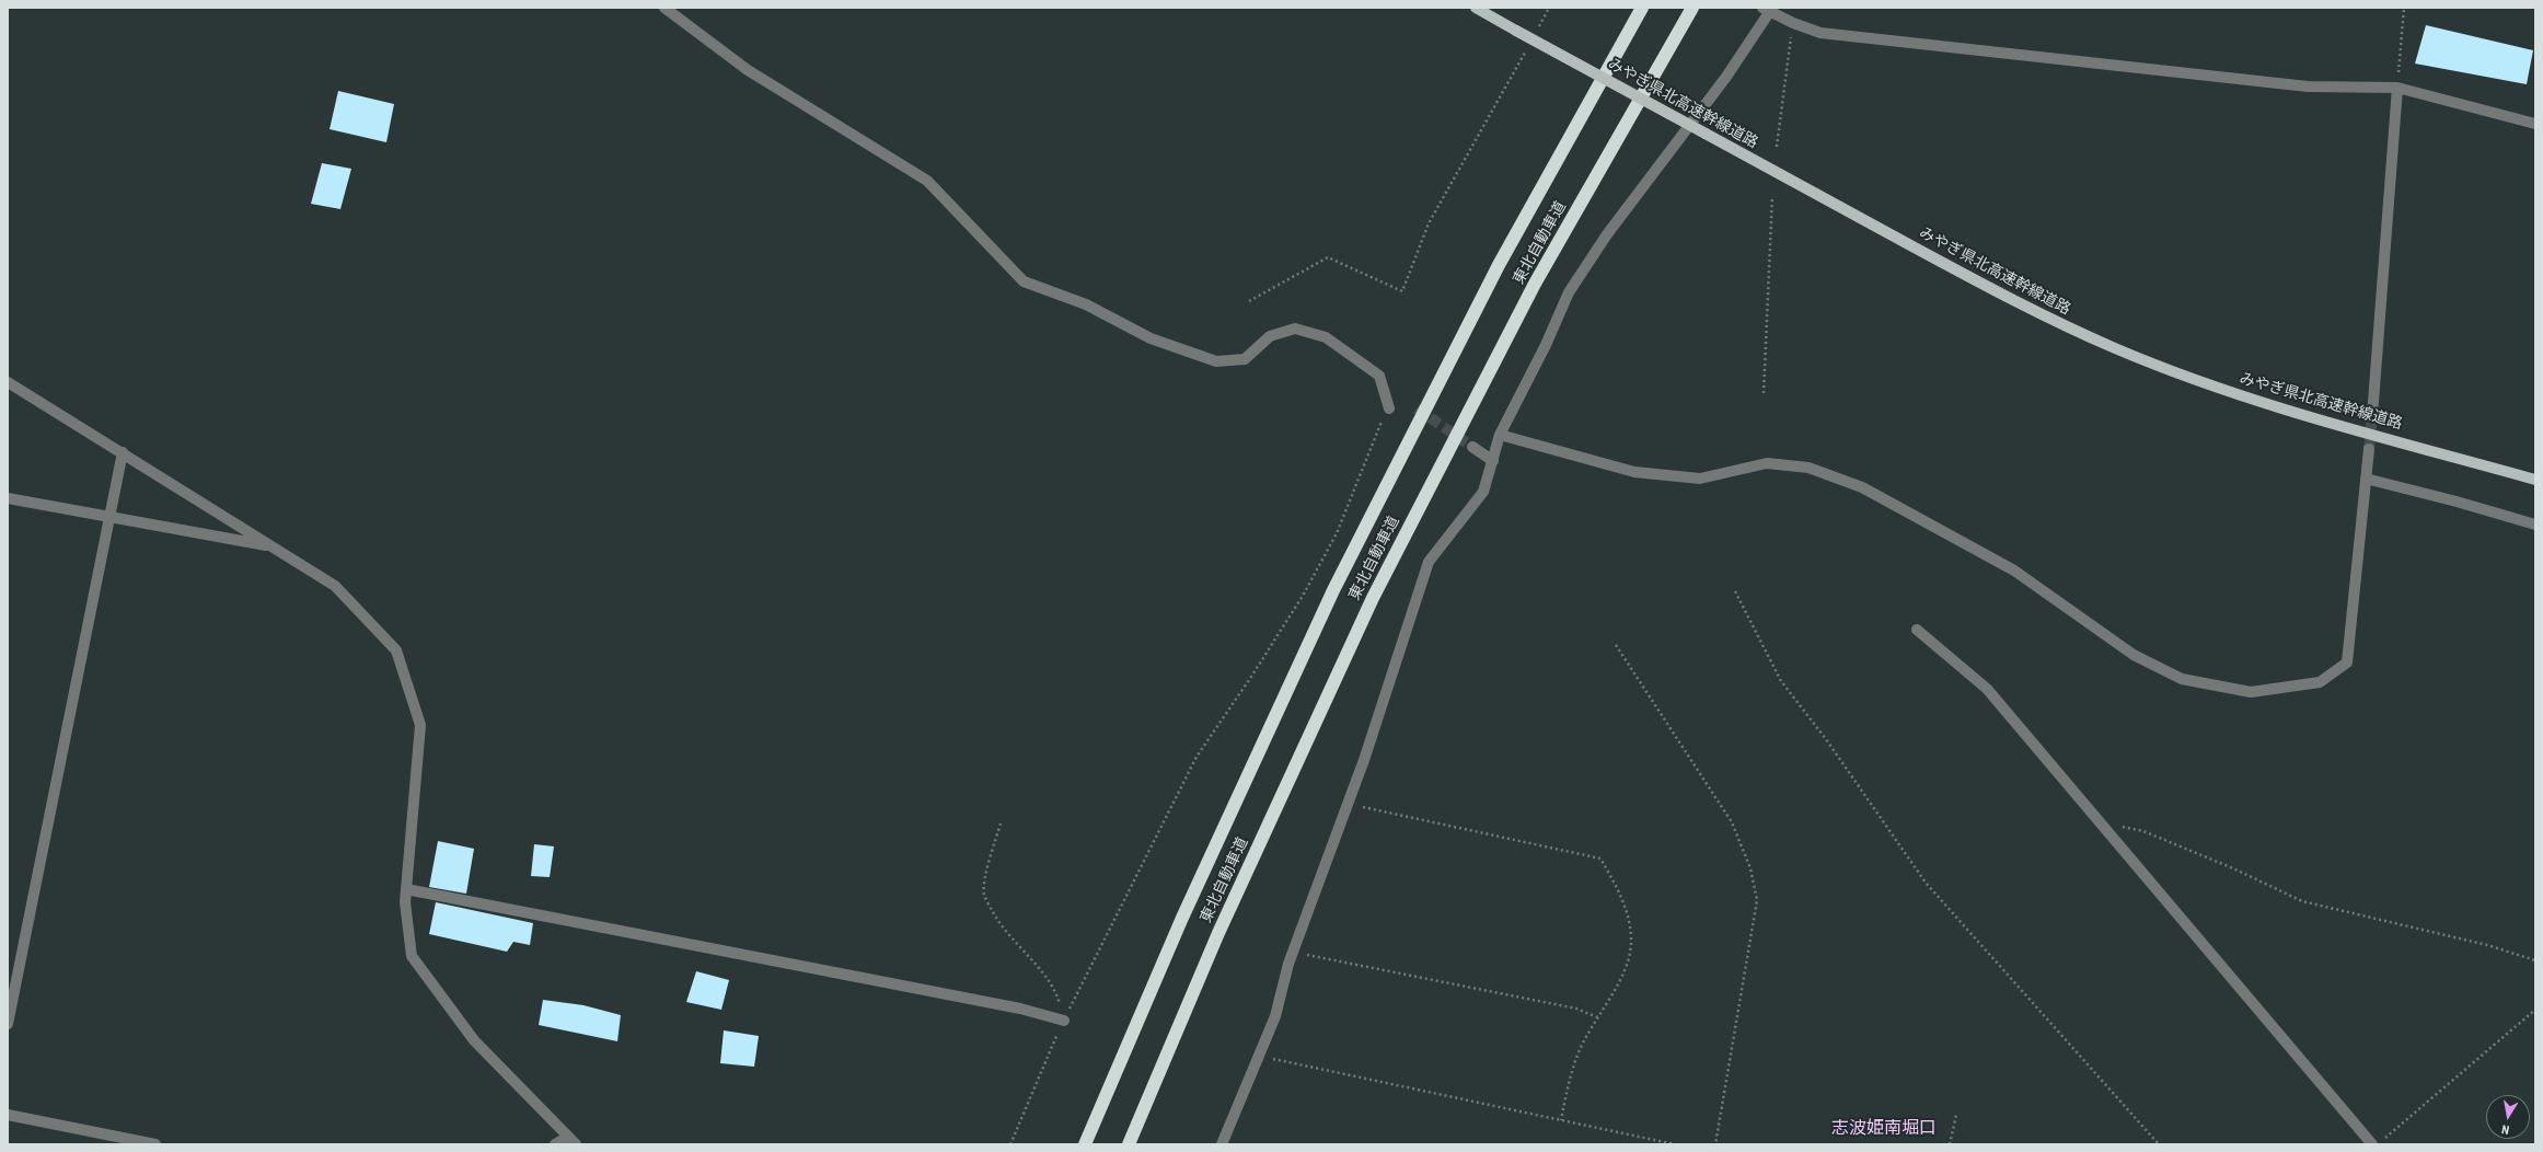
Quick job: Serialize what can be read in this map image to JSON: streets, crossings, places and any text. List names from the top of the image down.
{
  "streets": {
    "highway": ["東北自動車道"],
    "main road": ["みやぎ県北高速幹線道路"]
  },
  "districts": ["志波姫南堀口"],
  "north": "bottom"
}
